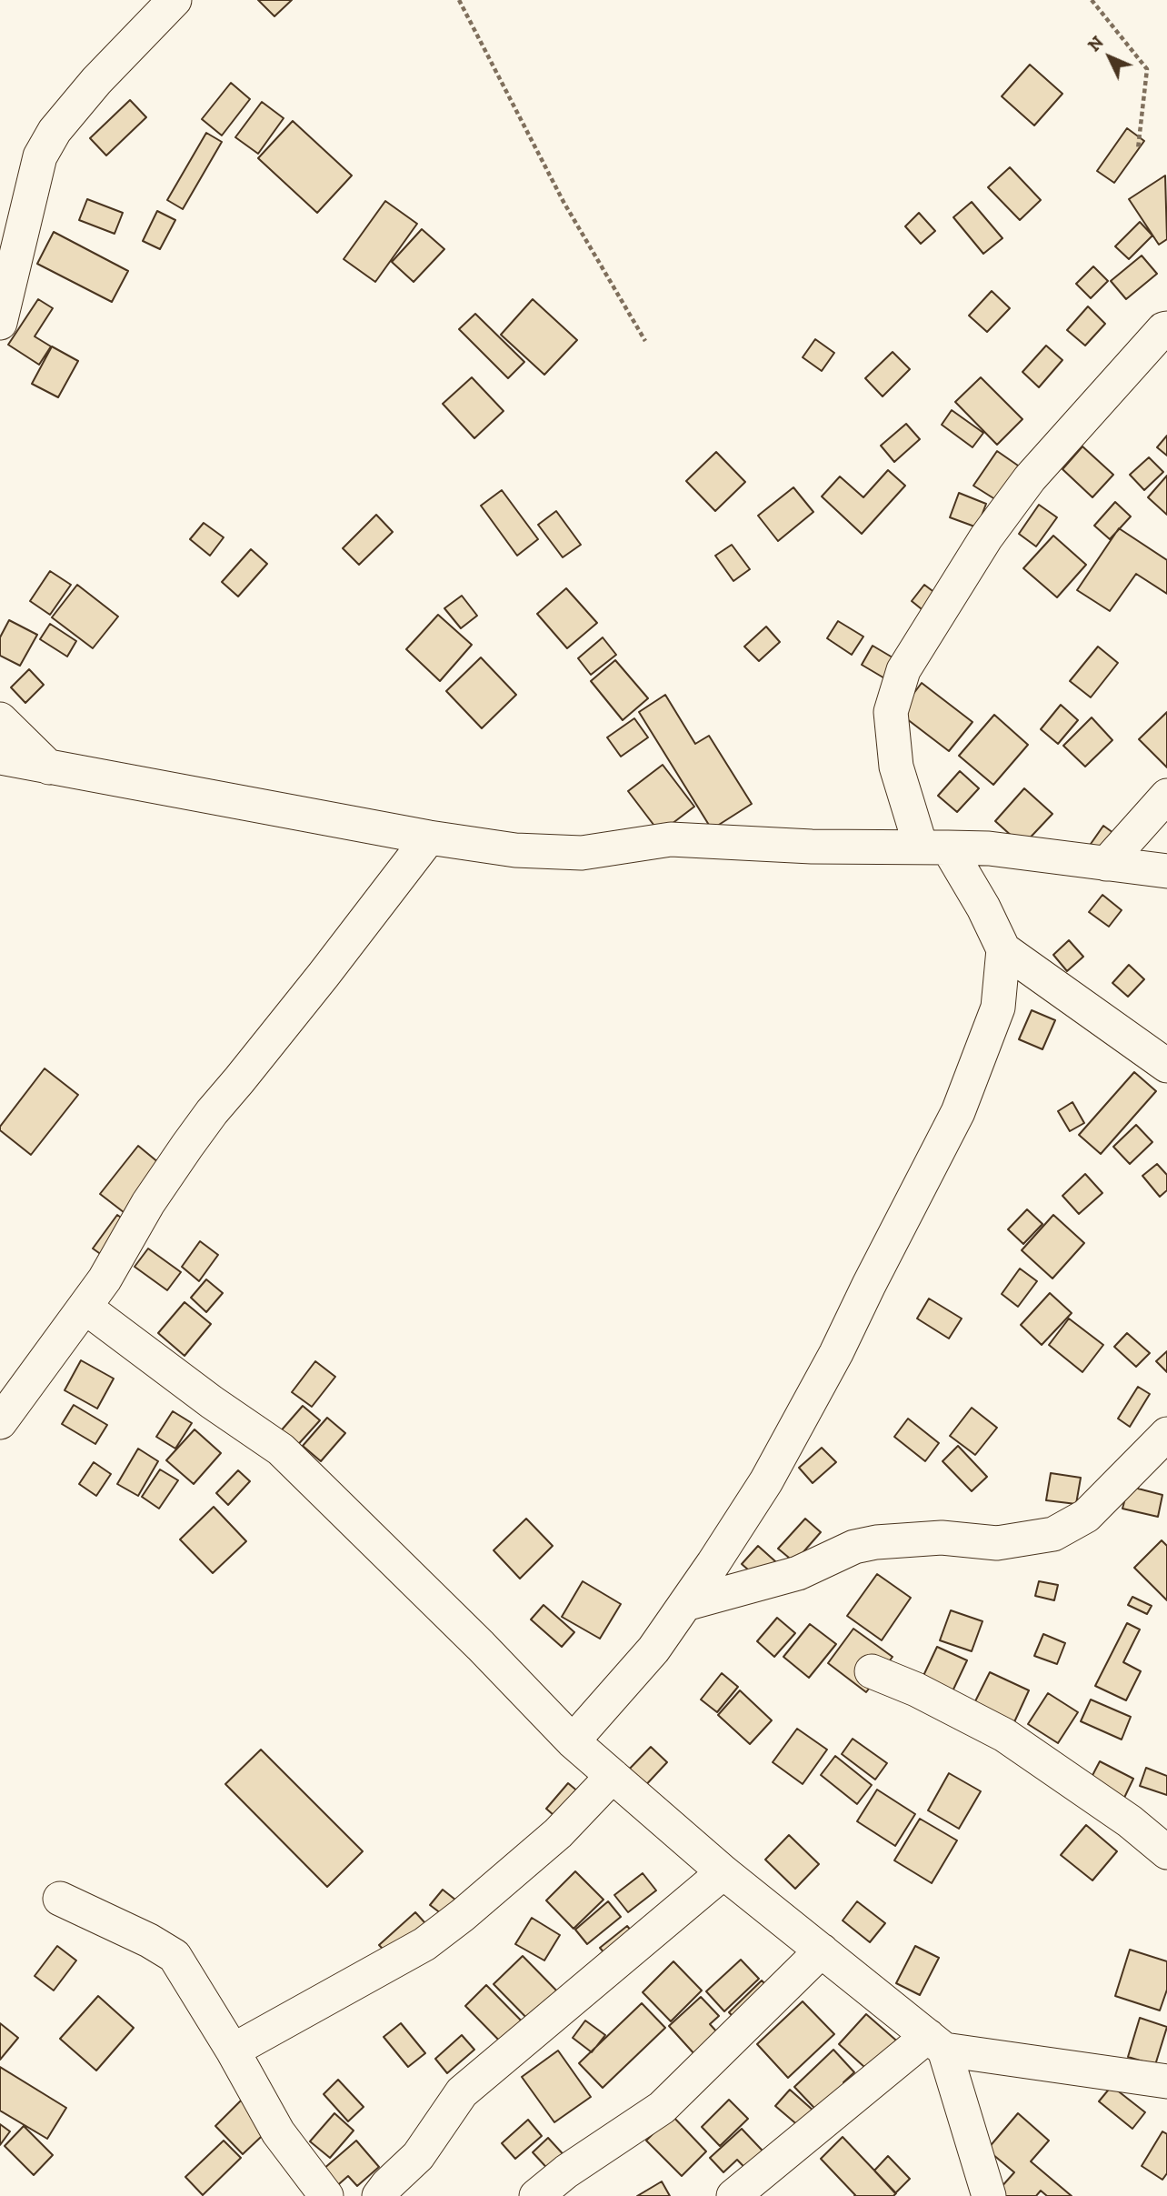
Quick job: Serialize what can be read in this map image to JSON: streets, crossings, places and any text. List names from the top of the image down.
{
  "north": "top left"
}
